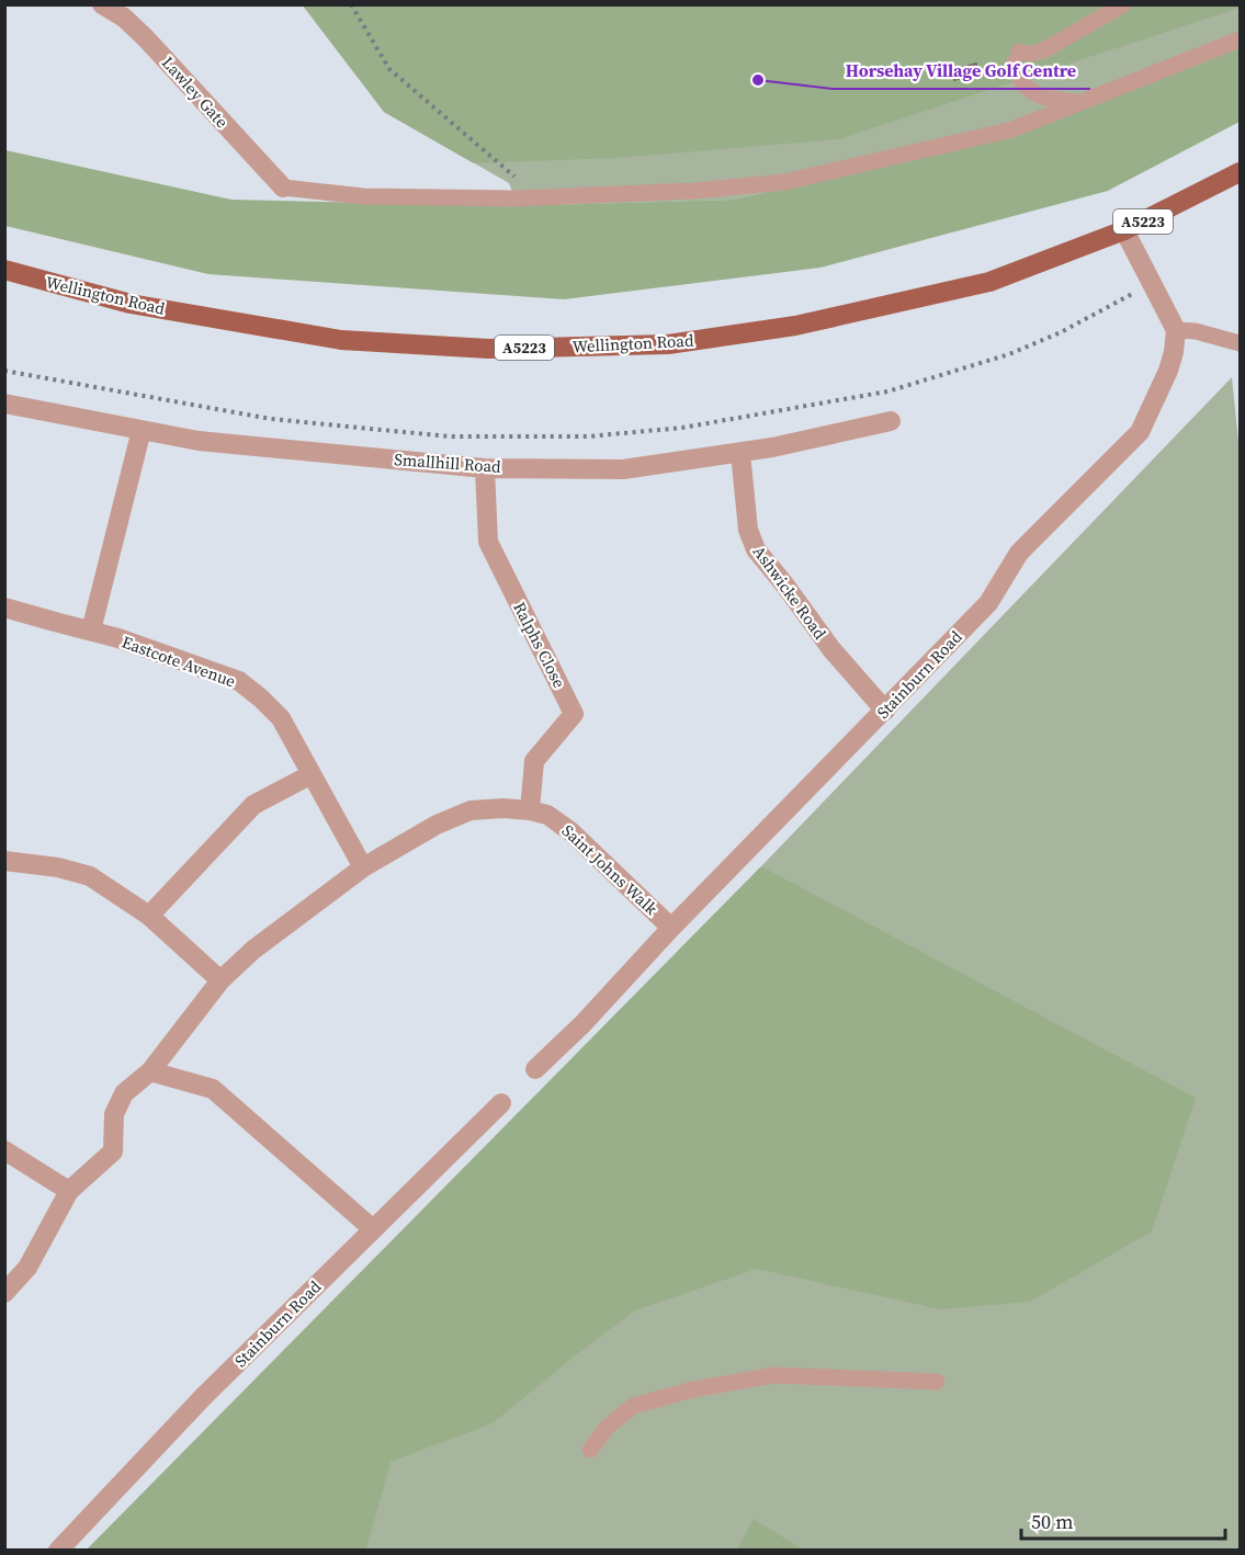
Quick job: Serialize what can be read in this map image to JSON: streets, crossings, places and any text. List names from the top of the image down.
{
  "streets": {
    "main road": ["A5223", "Wellington Road"],
    "street": [
      "Lawley Gate",
      "Smallhill Road",
      "Ashwicke Road",
      "Ralphs Close",
      "Eastcote Avenue",
      "Stainburn Road",
      "Saint Johns Walk"
    ]
  },
  "crossings": [
    ["Smallhill Road", "Ashwicke Road"],
    ["Smallhill Road", "Ralphs Close"],
    ["Ashwicke Road", "Stainburn Road"],
    ["Ralphs Close", "Saint Johns Walk"],
    ["Stainburn Road", "Saint Johns Walk"]
  ],
  "places": ["Horsehay Village Golf Centre"],
  "scale_bar": "50 m"
}
